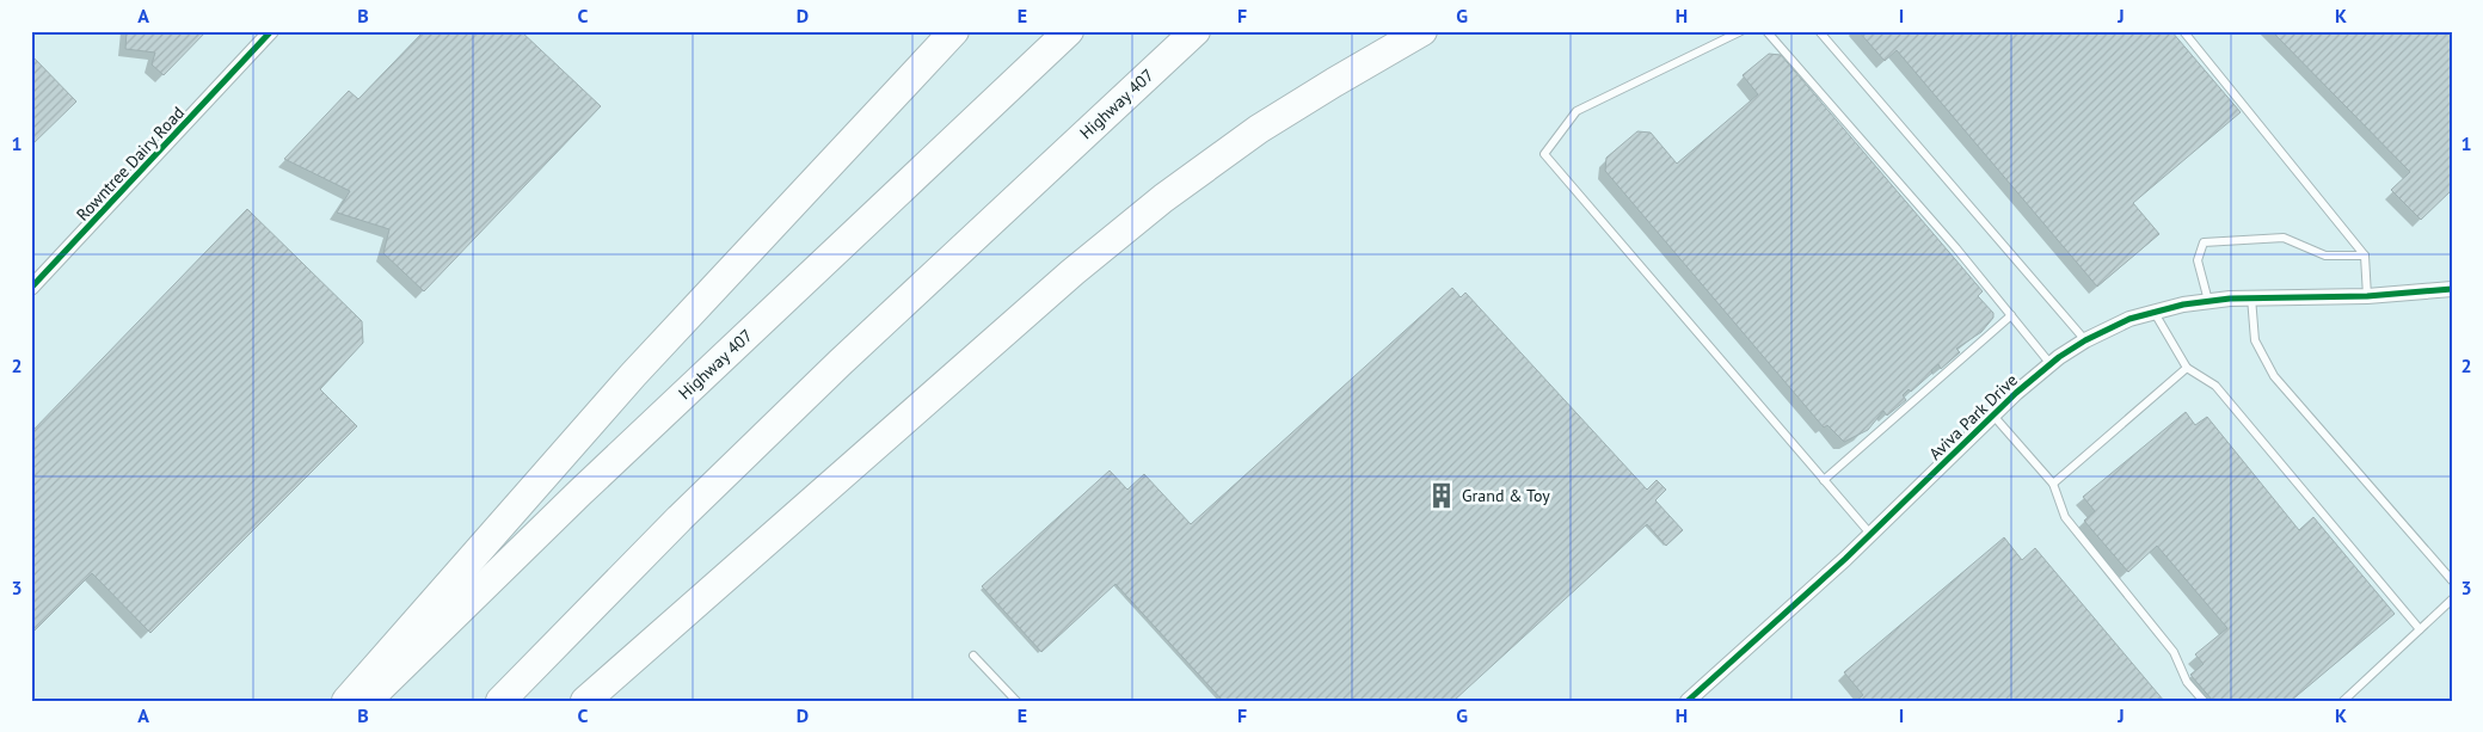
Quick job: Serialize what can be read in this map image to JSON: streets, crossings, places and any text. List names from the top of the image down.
{
  "streets": {
    "highway": ["Highway 407"],
    "street": ["Rowntree Dairy Road", "Aviva Park Drive"]
  },
  "places": {
    "building": ["Grand & Toy"]
  },
  "grid": {
    "columns": [
      "A",
      "B",
      "C",
      "D",
      "E",
      "F",
      "G",
      "H",
      "I",
      "J",
      "K"
    ],
    "rows": ["1", "2", "3"]
  }
}
